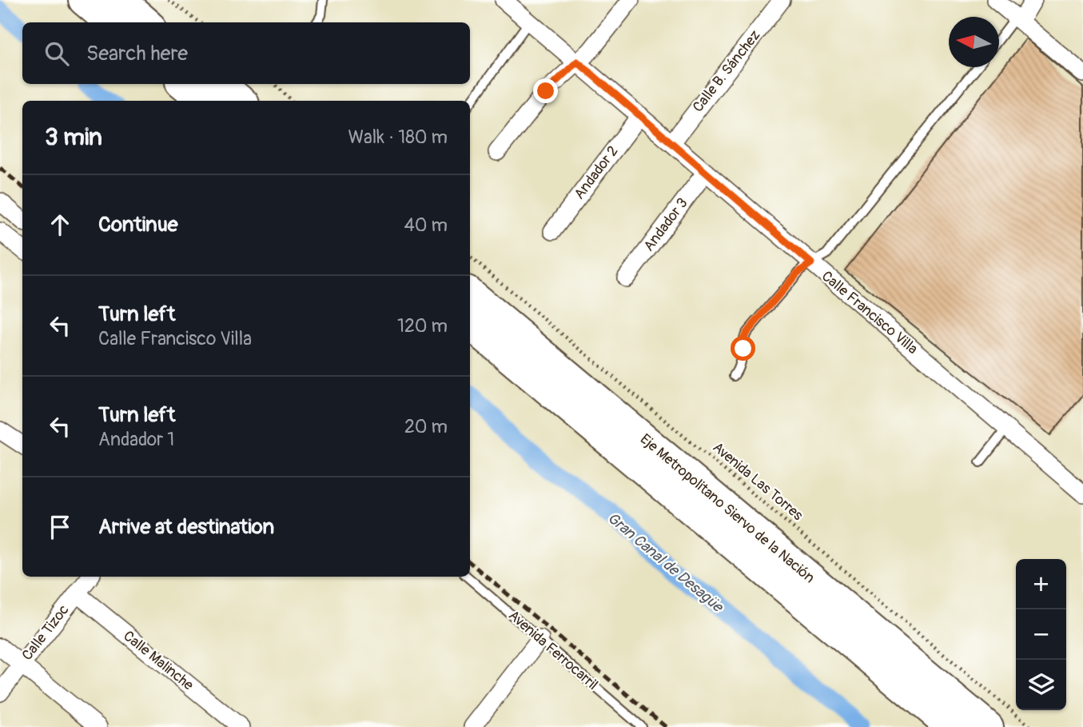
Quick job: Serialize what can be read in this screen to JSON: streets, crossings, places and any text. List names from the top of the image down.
{
  "streets": {
    "highway": ["Eje Metropolitano Siervo de la Nación"],
    "street": [
      "Calle B. Sánchez",
      "Andador 2",
      "Andador 3",
      "Calle Francisco Villa",
      "Calle Tizoc",
      "Calle Malinche"
    ],
    "lane": ["Avenida Ferrocarril"],
    "path": ["Avenida Las Torres"]
  },
  "crossings": [
    ["Calle B. Sánchez", "Calle Francisco Villa"],
    ["Andador 2", "Calle Francisco Villa"],
    ["Andador 3", "Calle Francisco Villa"],
    ["Calle Tizoc", "Calle Malinche"]
  ],
  "water": ["Gran Canal de Desagüe"],
  "north": "left",
  "page": {
    "search": "Search here",
    "heading": ["3 min", "Walk · 180 m"],
    "list": [
      ["Continue", "40 m"],
      ["Turn left", "Calle Francisco Villa", "120 m"],
      ["Turn left", "Andador 1", "20 m"],
      "Arrive at destination"
    ],
    "map_buttons": ["+", "−"]
  }
}
